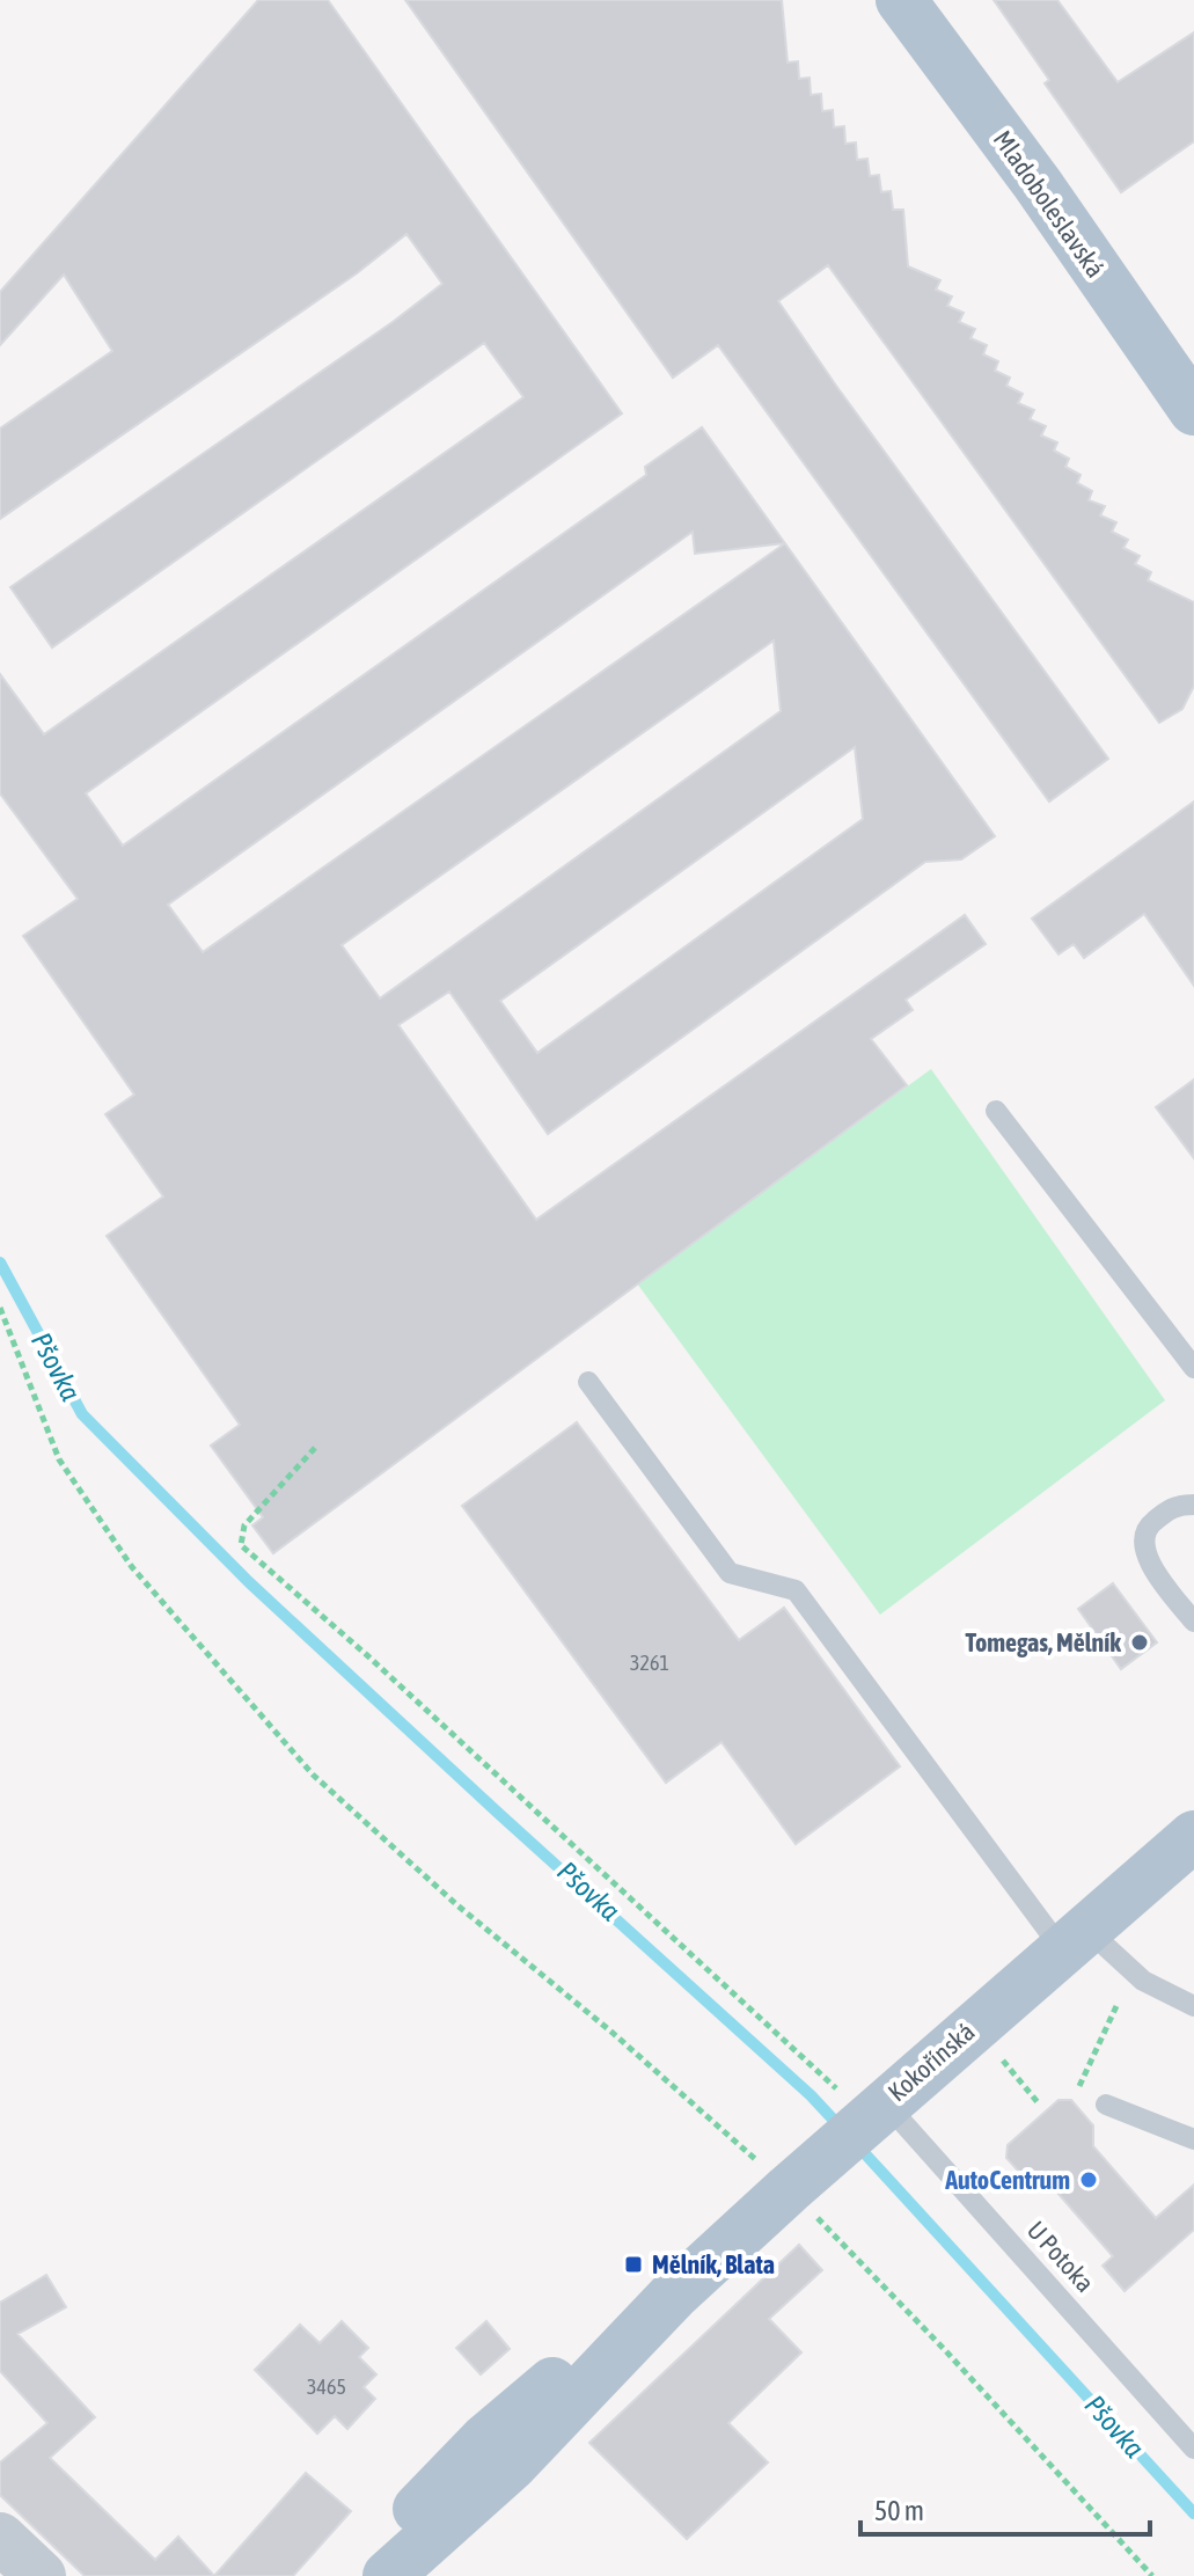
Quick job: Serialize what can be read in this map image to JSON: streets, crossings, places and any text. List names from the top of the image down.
{
  "streets": {
    "main road": ["Mladoboleslavská", "Kokořínská"],
    "lane": ["U Potoka"]
  },
  "crossings": [
    ["Kokořínská", "U Potoka"]
  ],
  "water": ["Pšovka"],
  "places": {
    "other": ["Tomegas, Mělník", "AutoCentrum"],
    "transit": ["Mělník, Blata"]
  },
  "house_numbers": ["3261", "3465"],
  "scale_bar": "50 m"
}
